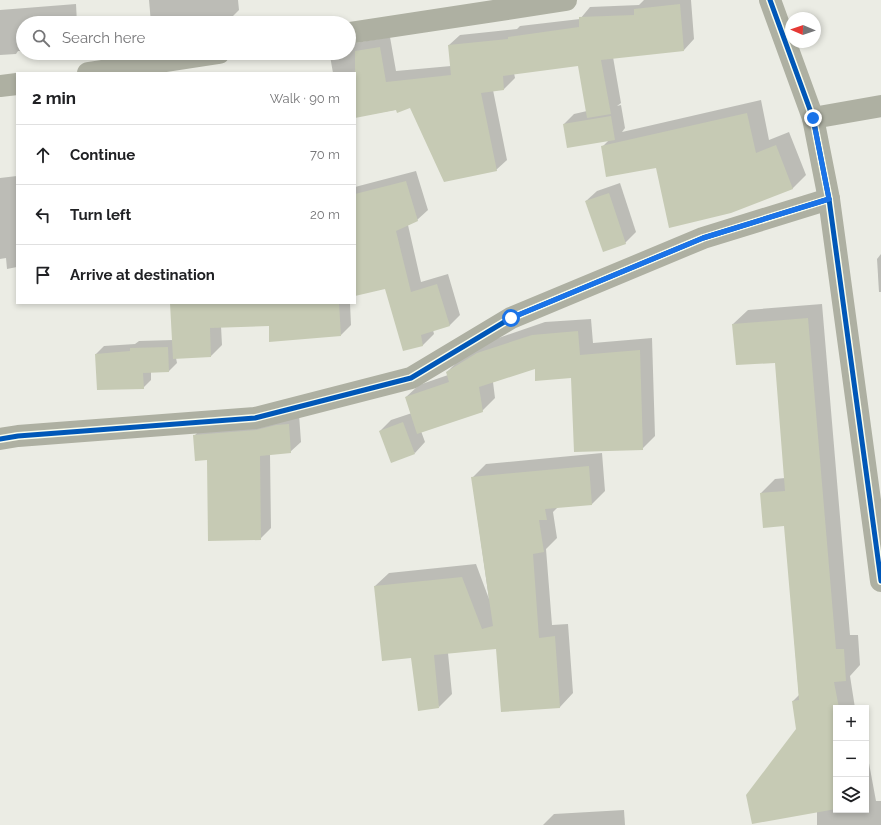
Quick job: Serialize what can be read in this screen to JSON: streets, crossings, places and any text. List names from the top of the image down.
{
  "north": "left",
  "page": {
    "search": "Search here",
    "heading": ["2 min", "Walk · 90 m"],
    "list": [
      ["Continue", "70 m"],
      ["Turn left", "20 m"],
      "Arrive at destination"
    ],
    "map_buttons": ["+", "−"]
  }
}
